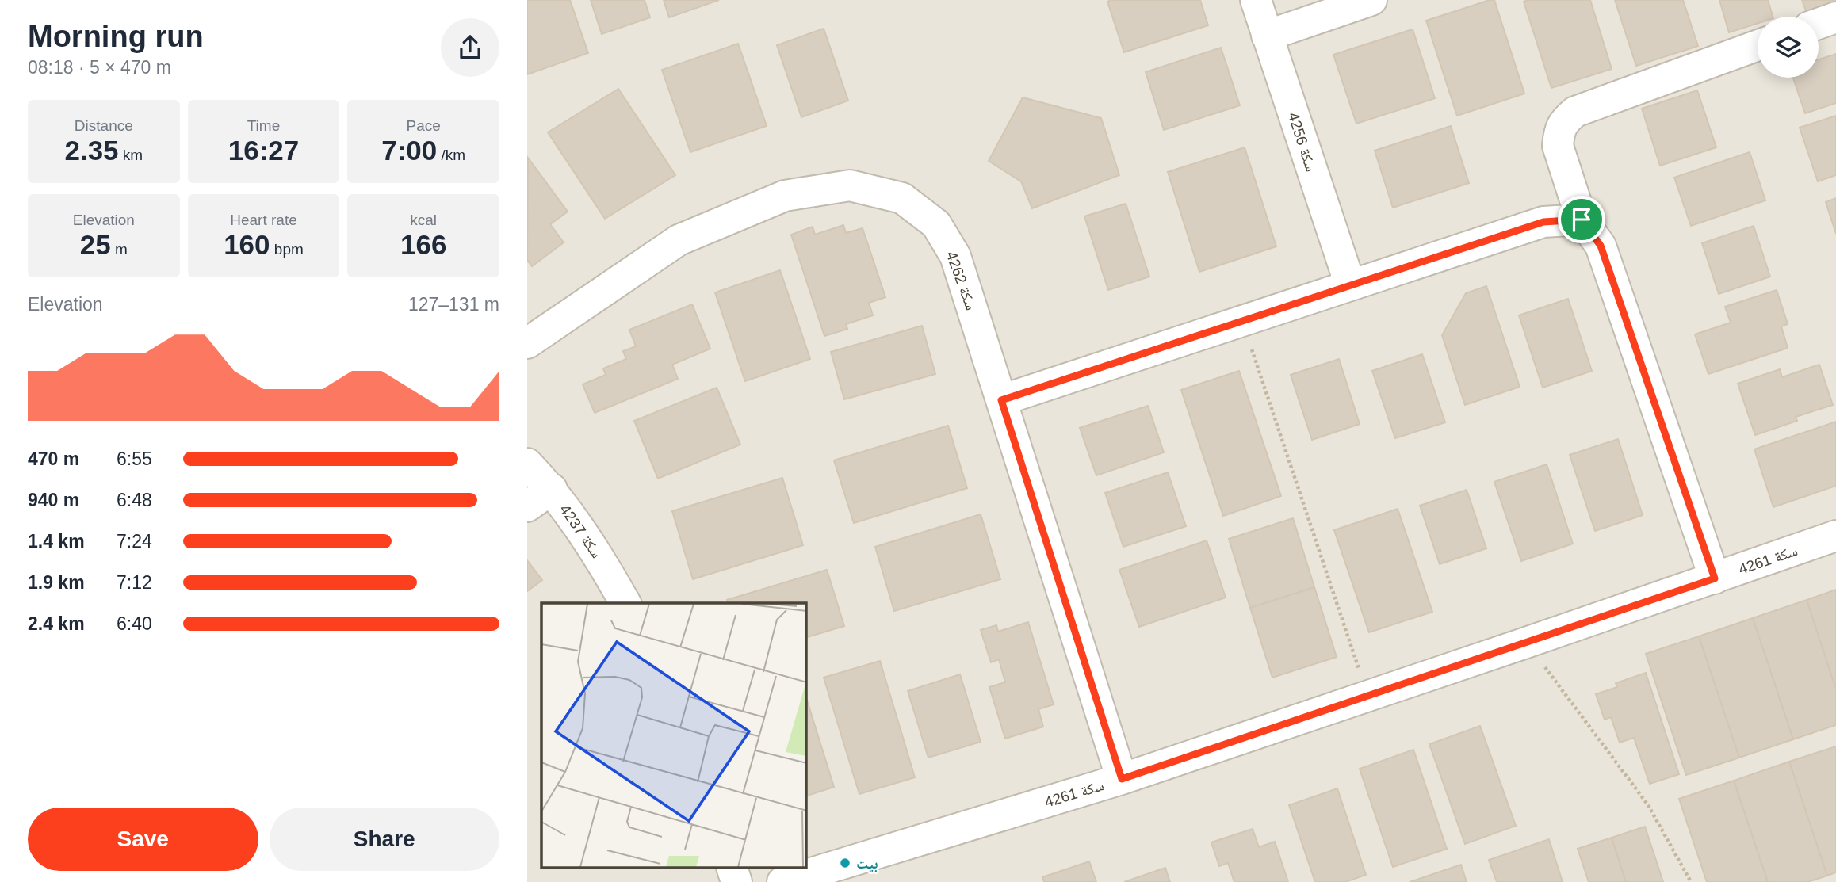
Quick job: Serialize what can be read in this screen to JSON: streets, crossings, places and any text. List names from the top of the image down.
{
  "streets": {
    "street": [
      "سكة 4256",
      "سكة 4262",
      "سكة 4237",
      "سكة 4261"
    ]
  },
  "crossings": [
    ["سكة 4262", "سكة 4261"]
  ],
  "places": ["بيت"],
  "page": {
    "heading": ["Morning run", "08:18 · 5 × 470 m"],
    "stats": [
      ["Distance", "2.35 km"],
      ["Time", "16:27"],
      ["Pace", "7:00 /km"],
      ["Elevation", "25 m"],
      ["Heart rate", "160 bpm"],
      ["kcal", "166"]
    ],
    "chart": ["Elevation", "127–131 m"],
    "list": [
      {
        "name": "470 m",
        "note": "6:55"
      },
      {
        "name": "940 m",
        "note": "6:48"
      },
      {
        "name": "1.4 km",
        "note": "7:24"
      },
      {
        "name": "1.9 km",
        "note": "7:12"
      },
      {
        "name": "2.4 km",
        "note": "6:40"
      }
    ],
    "buttons": ["Save", "Share"]
  }
}
